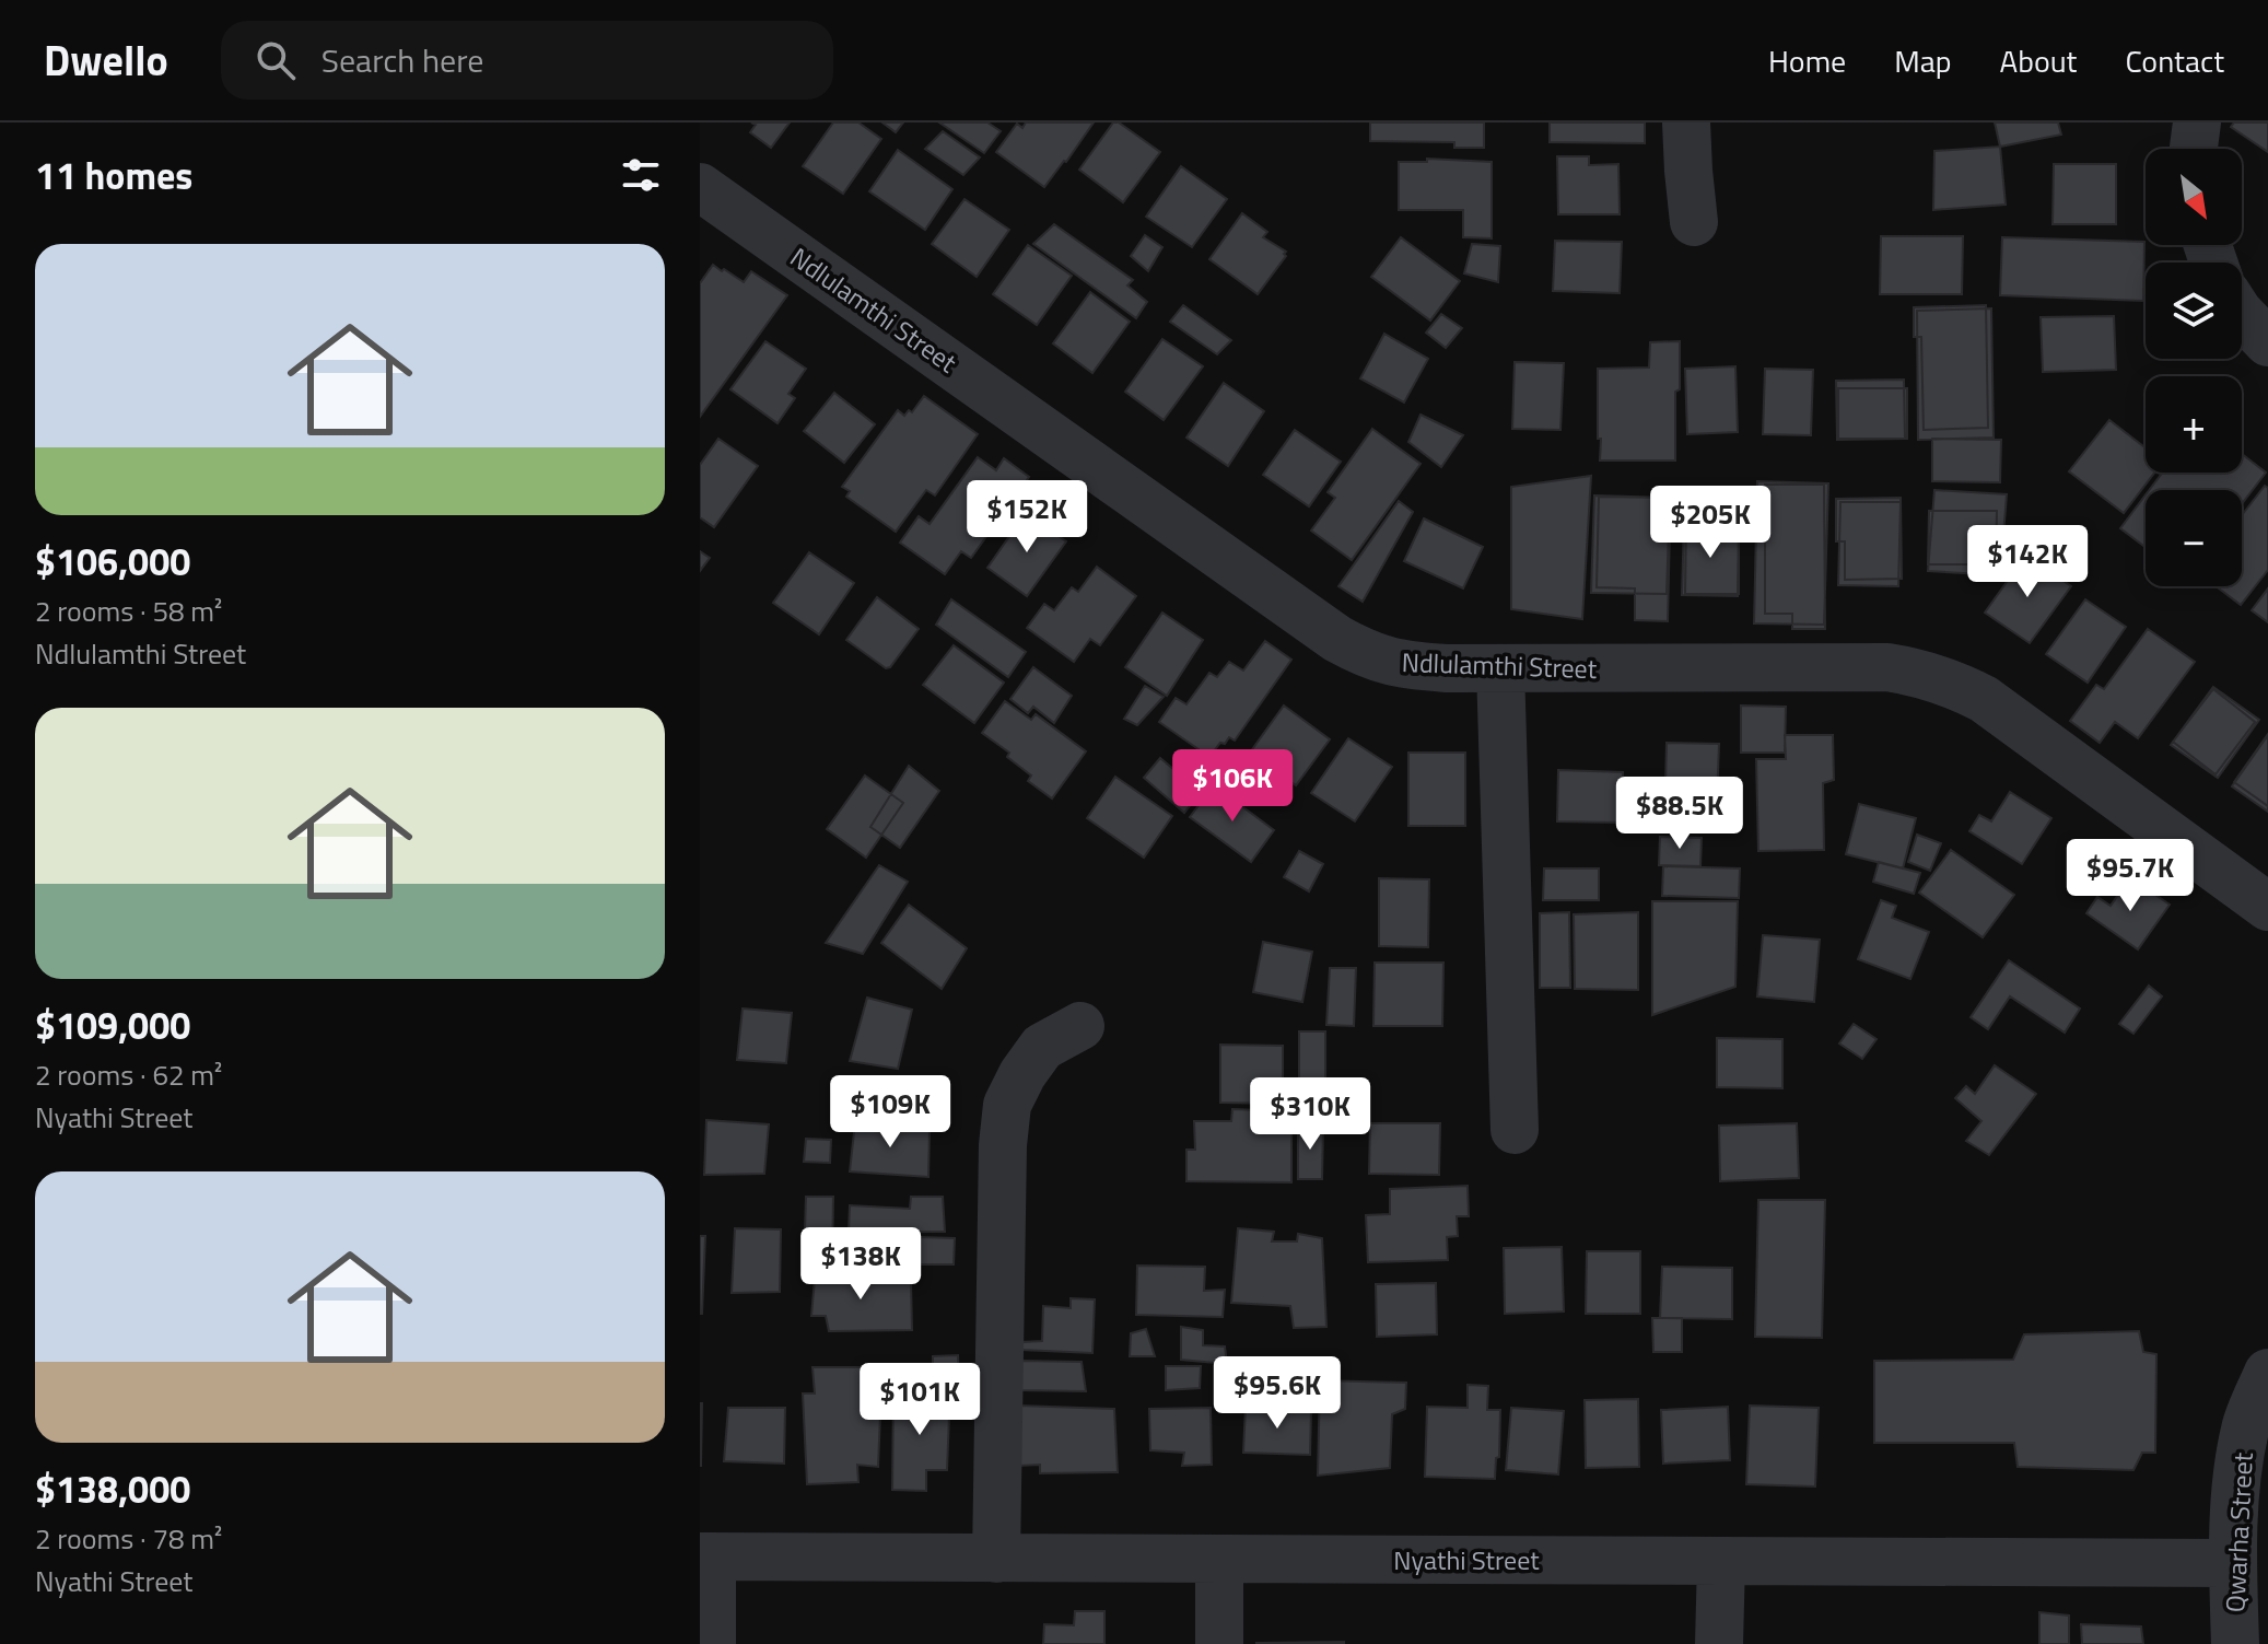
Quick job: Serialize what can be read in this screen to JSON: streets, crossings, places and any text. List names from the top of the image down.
{
  "streets": {
    "street": ["Ndlulamthi Street", "Qwarha Street", "Nyathi Street"]
  },
  "crossings": [
    ["Qwarha Street", "Nyathi Street"]
  ],
  "north": "bottom right",
  "page": {
    "header": "Dwello",
    "search": "Search here",
    "nav": [
      "Home",
      "Map",
      "About",
      "Contact"
    ],
    "heading": "11 homes",
    "map_buttons": ["+", "−"],
    "list": [
      {
        "name": "$106,000",
        "note": "2 rooms · 58 m² · Ndlulamthi Street"
      },
      {
        "name": "$109,000",
        "note": "2 rooms · 62 m² · Nyathi Street"
      },
      {
        "name": "$138,000",
        "note": "2 rooms · 78 m² · Nyathi Street"
      }
    ],
    "price": [
      "$152K",
      "$205K",
      "$142K",
      "$106K",
      "$88.5K",
      "$95.7K",
      "$109K",
      "$310K",
      "$138K",
      "$95.6K",
      "$101K"
    ]
  }
}
